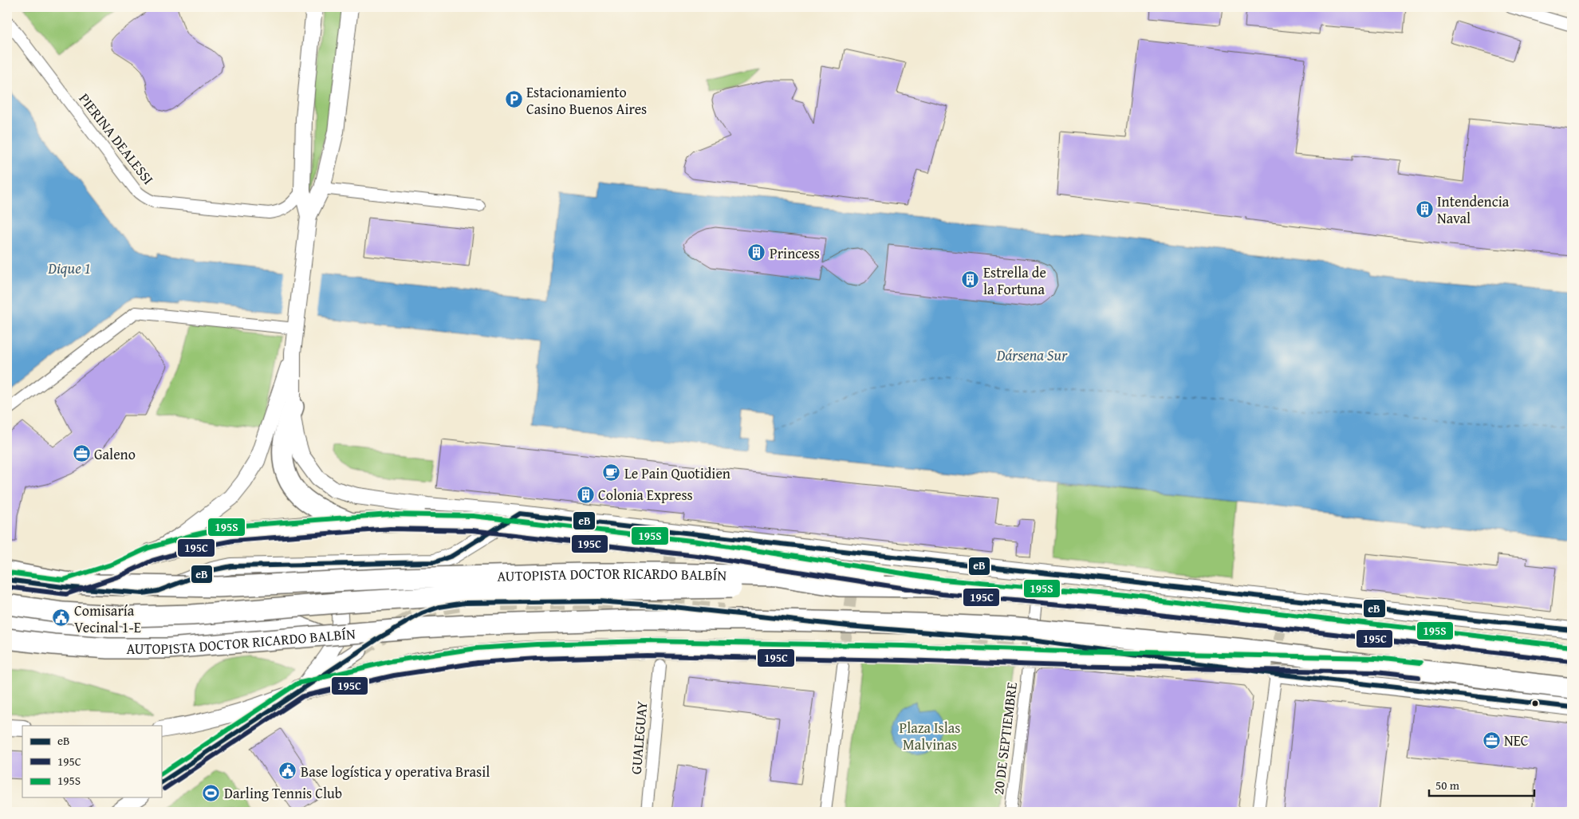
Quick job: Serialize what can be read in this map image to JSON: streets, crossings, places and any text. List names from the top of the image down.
{
  "streets": {
    "highway": ["AUTOPISTA DOCTOR RICARDO BALBÍN"],
    "street": ["PIERINA DEALESSI", "GUALEGUAY", "20 DE SEPTIEMBRE"]
  },
  "water": ["Dique 1", "Dársena Sur"],
  "parks": ["Plaza Islas Malvinas"],
  "places": {
    "parking": ["Estacionamiento Casino Buenos Aires"],
    "building": [
      "Intendencia Naval",
      "Princess",
      "Estrella de la Fortuna",
      "Colonia Express"
    ],
    "office": ["Galeno", "NEC"],
    "cafe": ["Le Pain Quotidien"],
    "public building": ["Comisaría Vecinal 1-E", "Base logística y operativa Brasil"],
    "sports": ["Darling Tennis Club"]
  },
  "lines": ["transit line eB", "transit line 195S", "transit line 195C"],
  "legend": ["eB", "195C", "195S"],
  "scale_bar": "50 m"
}
